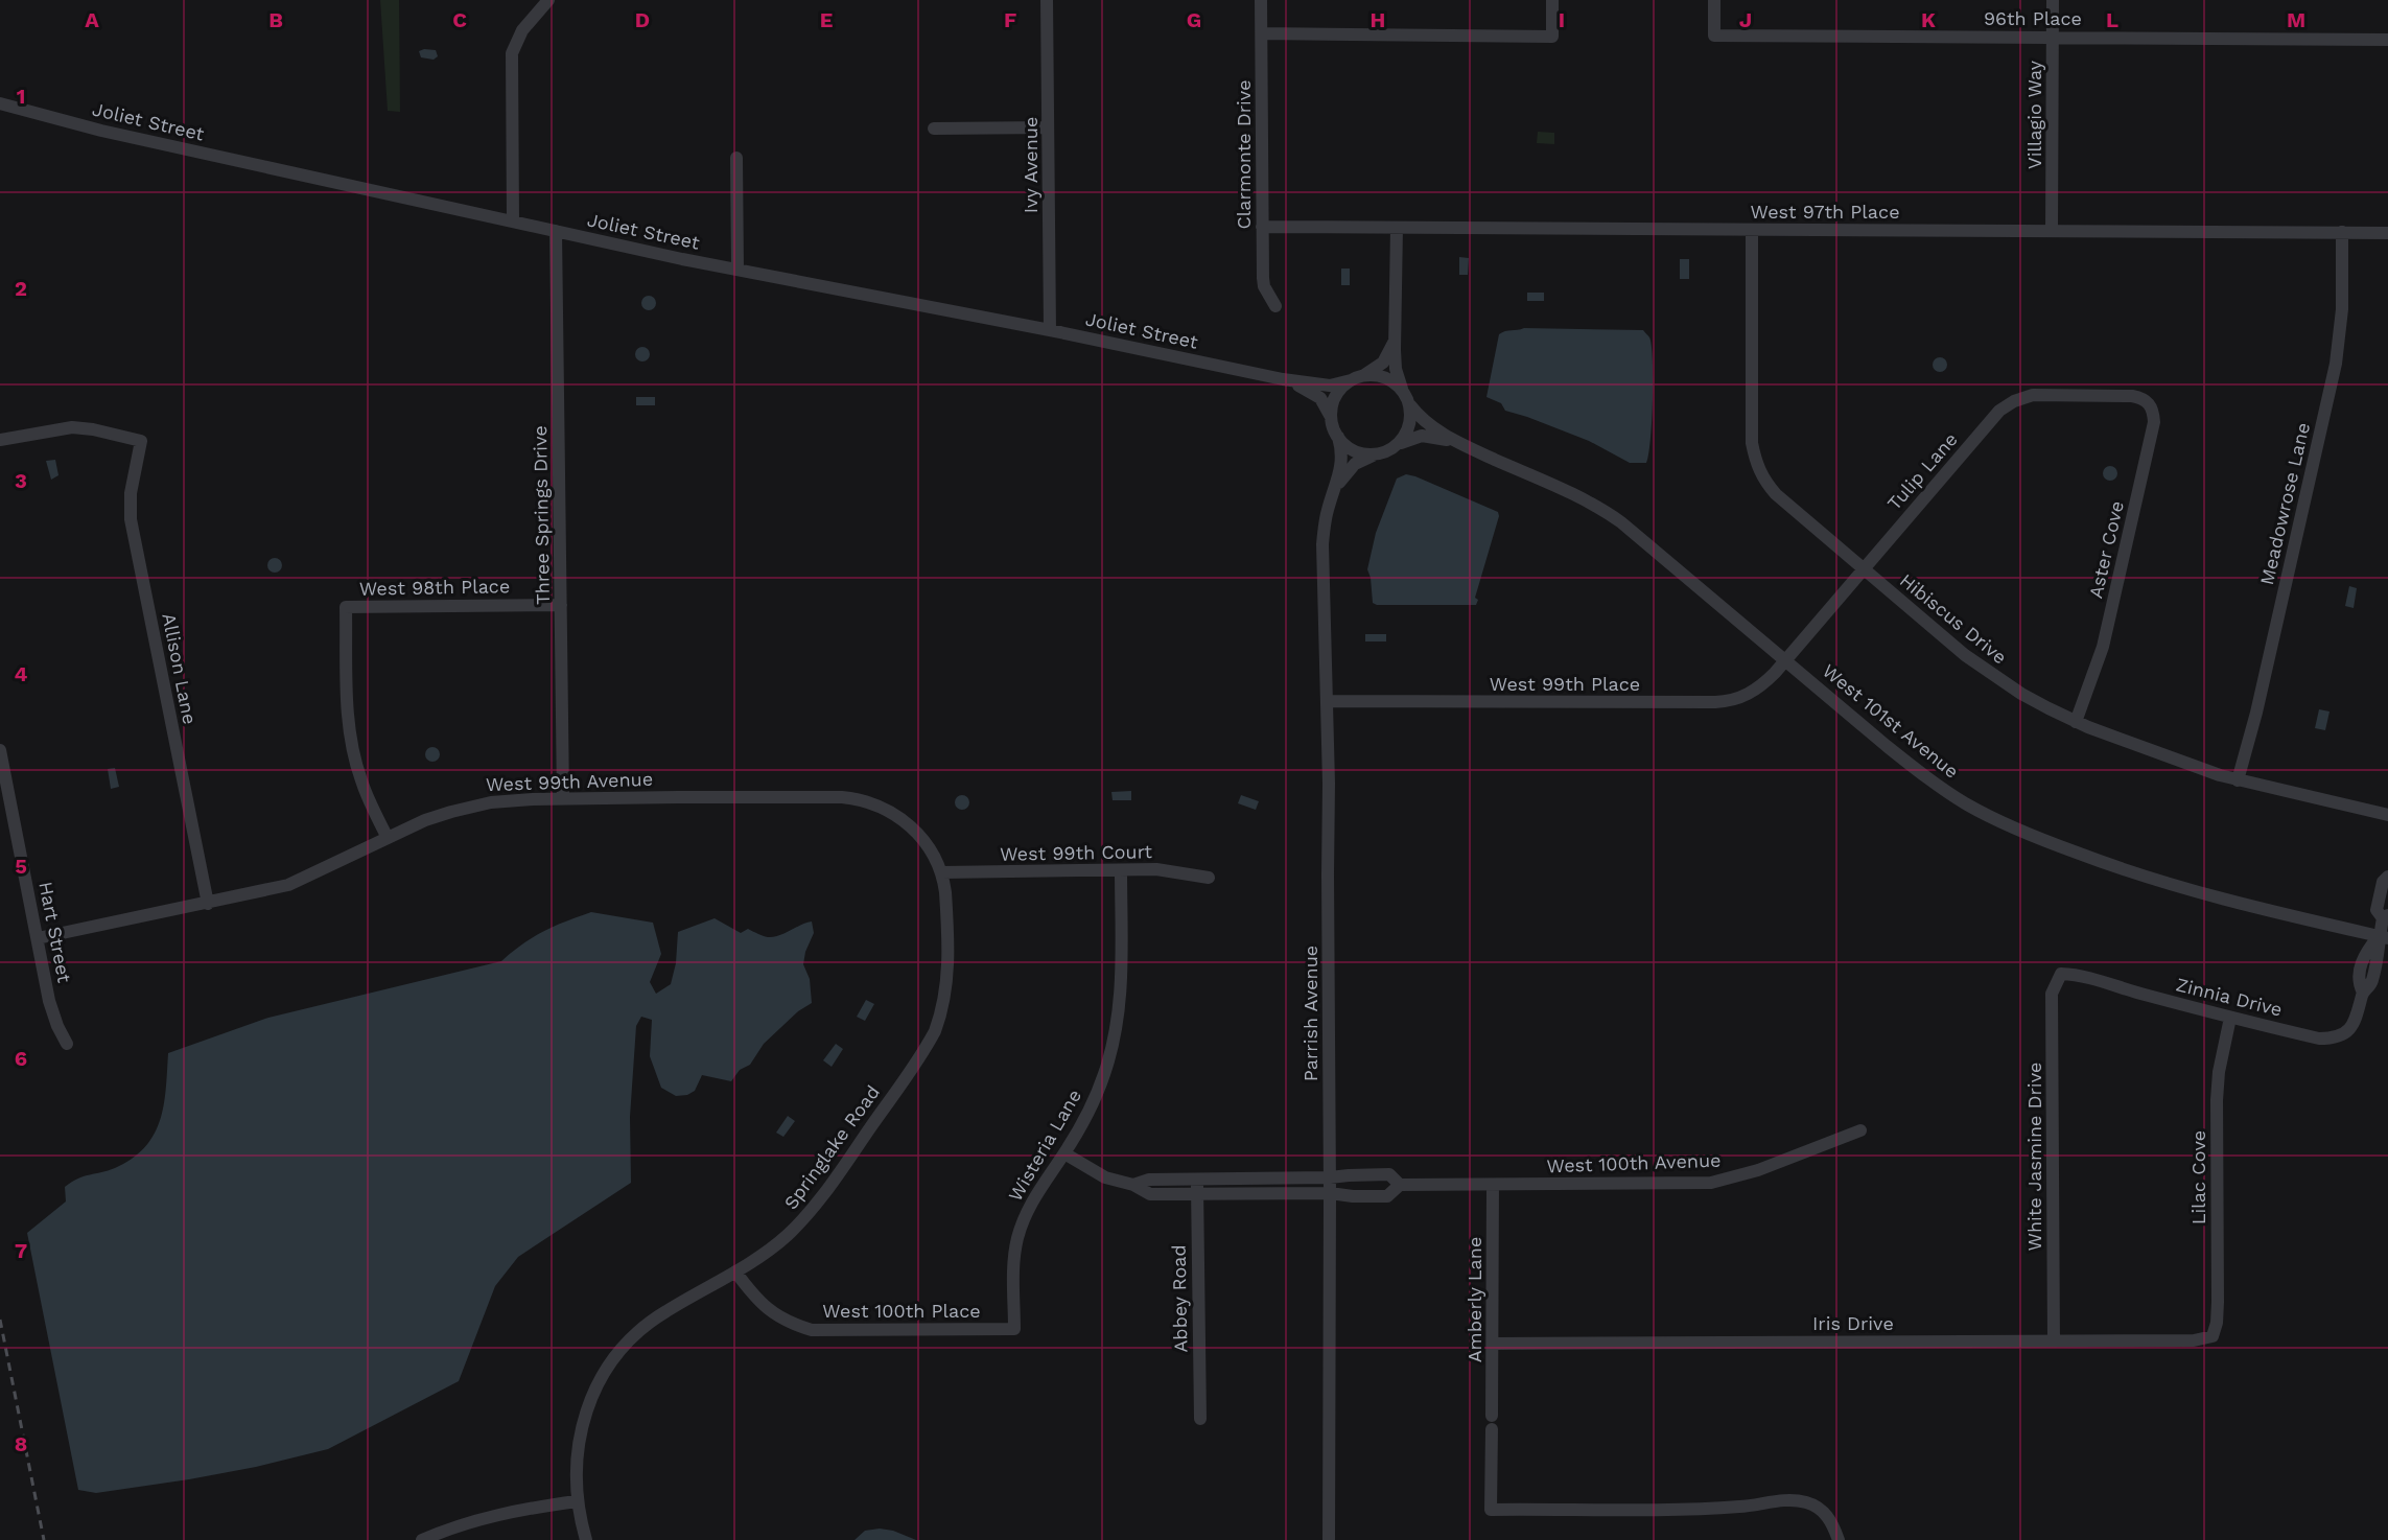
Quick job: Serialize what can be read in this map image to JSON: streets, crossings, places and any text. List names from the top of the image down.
{
  "streets": {
    "street": [
      "96th Place",
      "Villagio Way",
      "Joliet Street",
      "Clarmonte Drive",
      "Ivy Avenue",
      "West 97th Place",
      "Tulip Lane",
      "Meadowrose Lane",
      "Three Springs Drive",
      "Aster Cove",
      "West 98th Place",
      "Hibiscus Drive",
      "Allison Lane",
      "West 99th Place",
      "West 101st Avenue",
      "West 99th Avenue",
      "West 99th Court",
      "Hart Street",
      "Zinnia Drive",
      "Parrish Avenue",
      "Wisteria Lane",
      "Springlake Road",
      "White Jasmine Drive",
      "West 100th Avenue",
      "Lilac Cove",
      "Abbey Road",
      "Amberly Lane",
      "West 100th Place",
      "Iris Drive"
    ]
  },
  "crossings": [
    ["96th Place", "Villagio Way"],
    ["Villagio Way", "West 97th Place"],
    ["Joliet Street", "Ivy Avenue"],
    ["Joliet Street", "Three Springs Drive"],
    ["Joliet Street", "West 101st Avenue"],
    ["Joliet Street", "Parrish Avenue"],
    ["Clarmonte Drive", "West 97th Place"],
    ["West 97th Place", "Meadowrose Lane"],
    ["West 97th Place", "Hibiscus Drive"],
    ["Tulip Lane", "Aster Cove"],
    ["Tulip Lane", "Hibiscus Drive"],
    ["Tulip Lane", "West 99th Place"],
    ["Tulip Lane", "West 101st Avenue"],
    ["Meadowrose Lane", "Hibiscus Drive"],
    ["Three Springs Drive", "West 98th Place"],
    ["Three Springs Drive", "West 99th Avenue"],
    ["Aster Cove", "Hibiscus Drive"],
    ["West 98th Place", "West 99th Avenue"],
    ["Allison Lane", "West 99th Avenue"],
    ["West 99th Place", "West 101st Avenue"],
    ["West 99th Place", "Parrish Avenue"],
    ["West 101st Avenue", "Zinnia Drive"],
    ["West 101st Avenue", "Parrish Avenue"],
    ["West 99th Avenue", "West 99th Court"],
    ["West 99th Avenue", "Hart Street"],
    ["West 99th Avenue", "Springlake Road"],
    ["West 99th Court", "Wisteria Lane"],
    ["West 99th Court", "Springlake Road"],
    ["Zinnia Drive", "White Jasmine Drive"],
    ["Zinnia Drive", "Lilac Cove"],
    ["Parrish Avenue", "West 100th Avenue"],
    ["Wisteria Lane", "West 100th Avenue"],
    ["Wisteria Lane", "West 100th Place"],
    ["Springlake Road", "West 100th Place"],
    ["White Jasmine Drive", "Iris Drive"],
    ["West 100th Avenue", "Abbey Road"],
    ["West 100th Avenue", "Amberly Lane"],
    ["Lilac Cove", "Iris Drive"],
    ["Amberly Lane", "Iris Drive"]
  ],
  "grid": {
    "columns": [
      "A",
      "B",
      "C",
      "D",
      "E",
      "F",
      "G",
      "H",
      "I",
      "J",
      "K",
      "L",
      "M"
    ],
    "rows": [
      "1",
      "2",
      "3",
      "4",
      "5",
      "6",
      "7",
      "8"
    ]
  }
}
